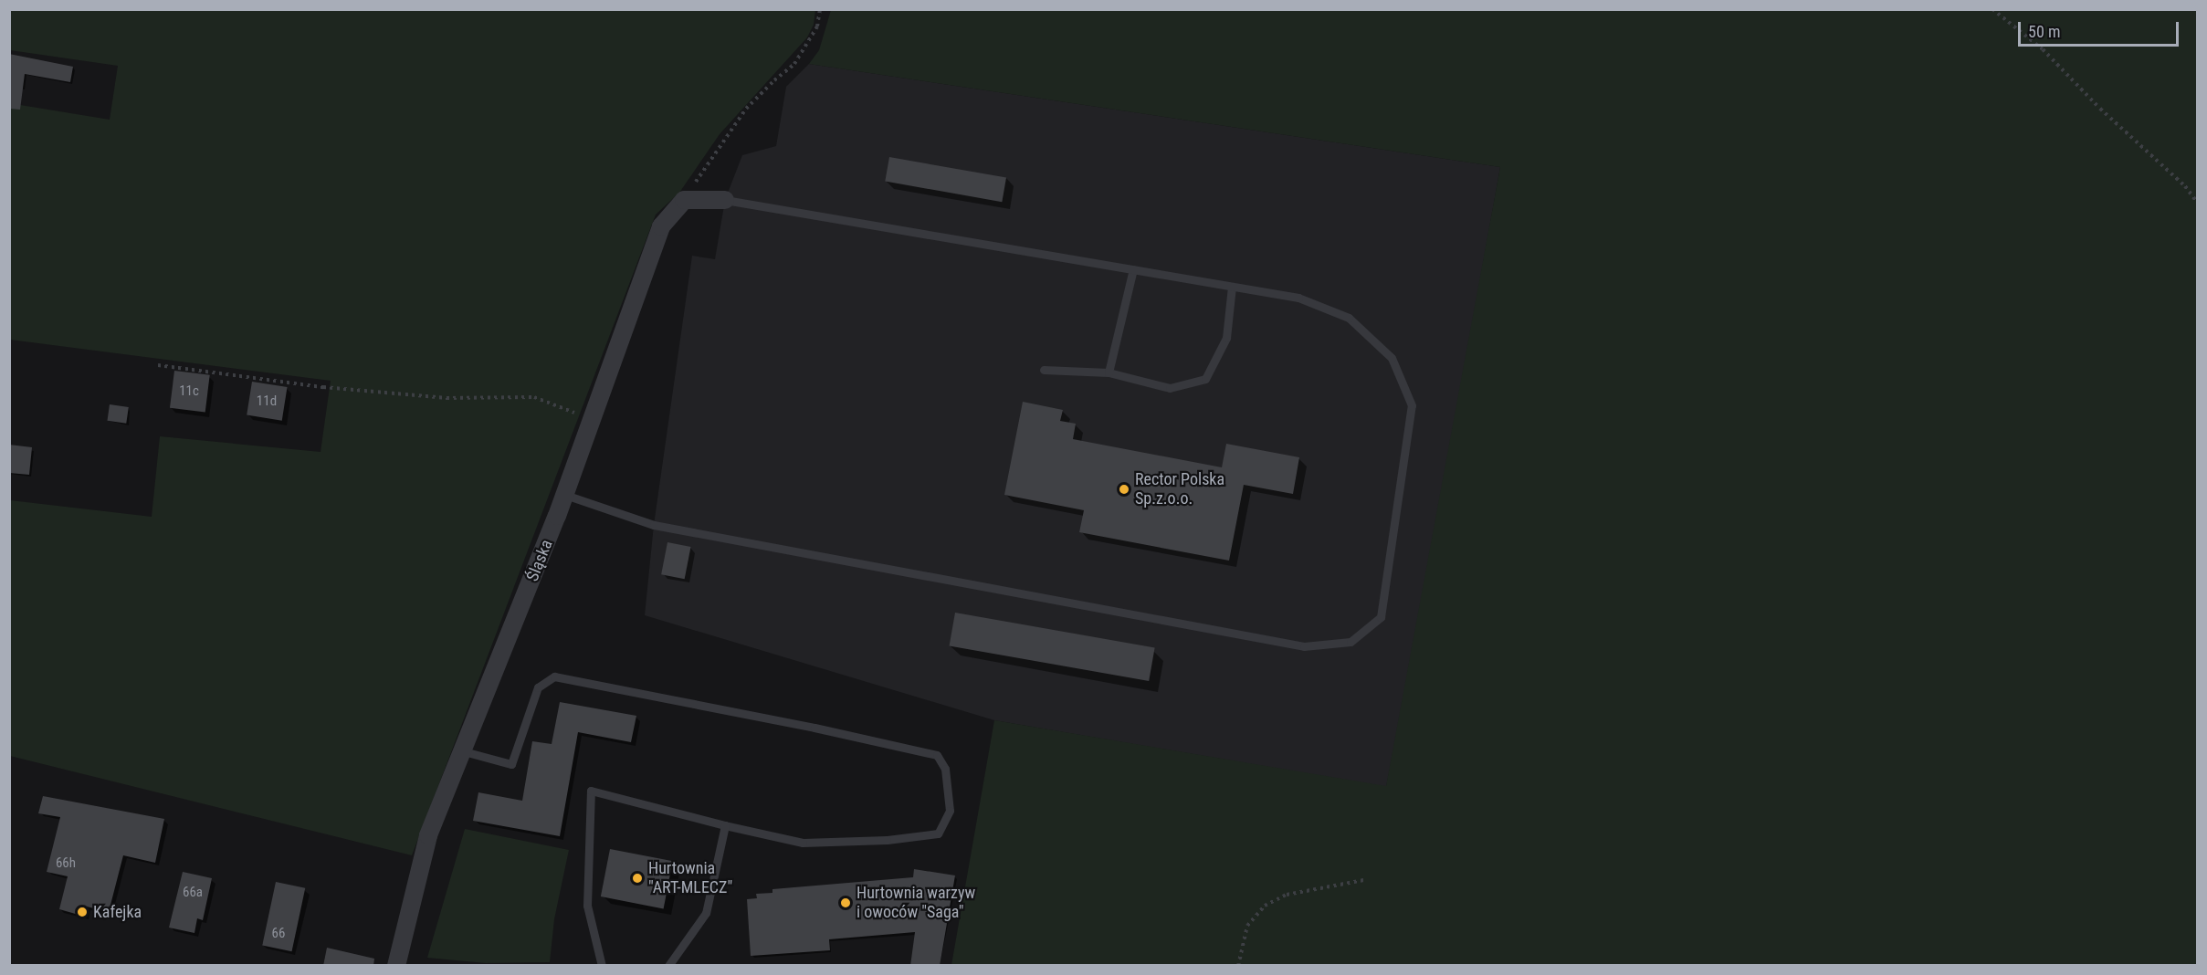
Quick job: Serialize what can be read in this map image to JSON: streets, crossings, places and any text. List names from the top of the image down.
{
  "streets": {
    "street": ["Śląska"]
  },
  "places": [
    "Rector Polska Sp.z.o.o.",
    "Hurtownia \"ART-MLECZ\"",
    "Hurtownia warzyw i owoców \"Saga\"",
    "Kafejka"
  ],
  "house_numbers": [
    "11c",
    "11d",
    "66h",
    "66a",
    "66"
  ],
  "scale_bar": "50 m"
}
